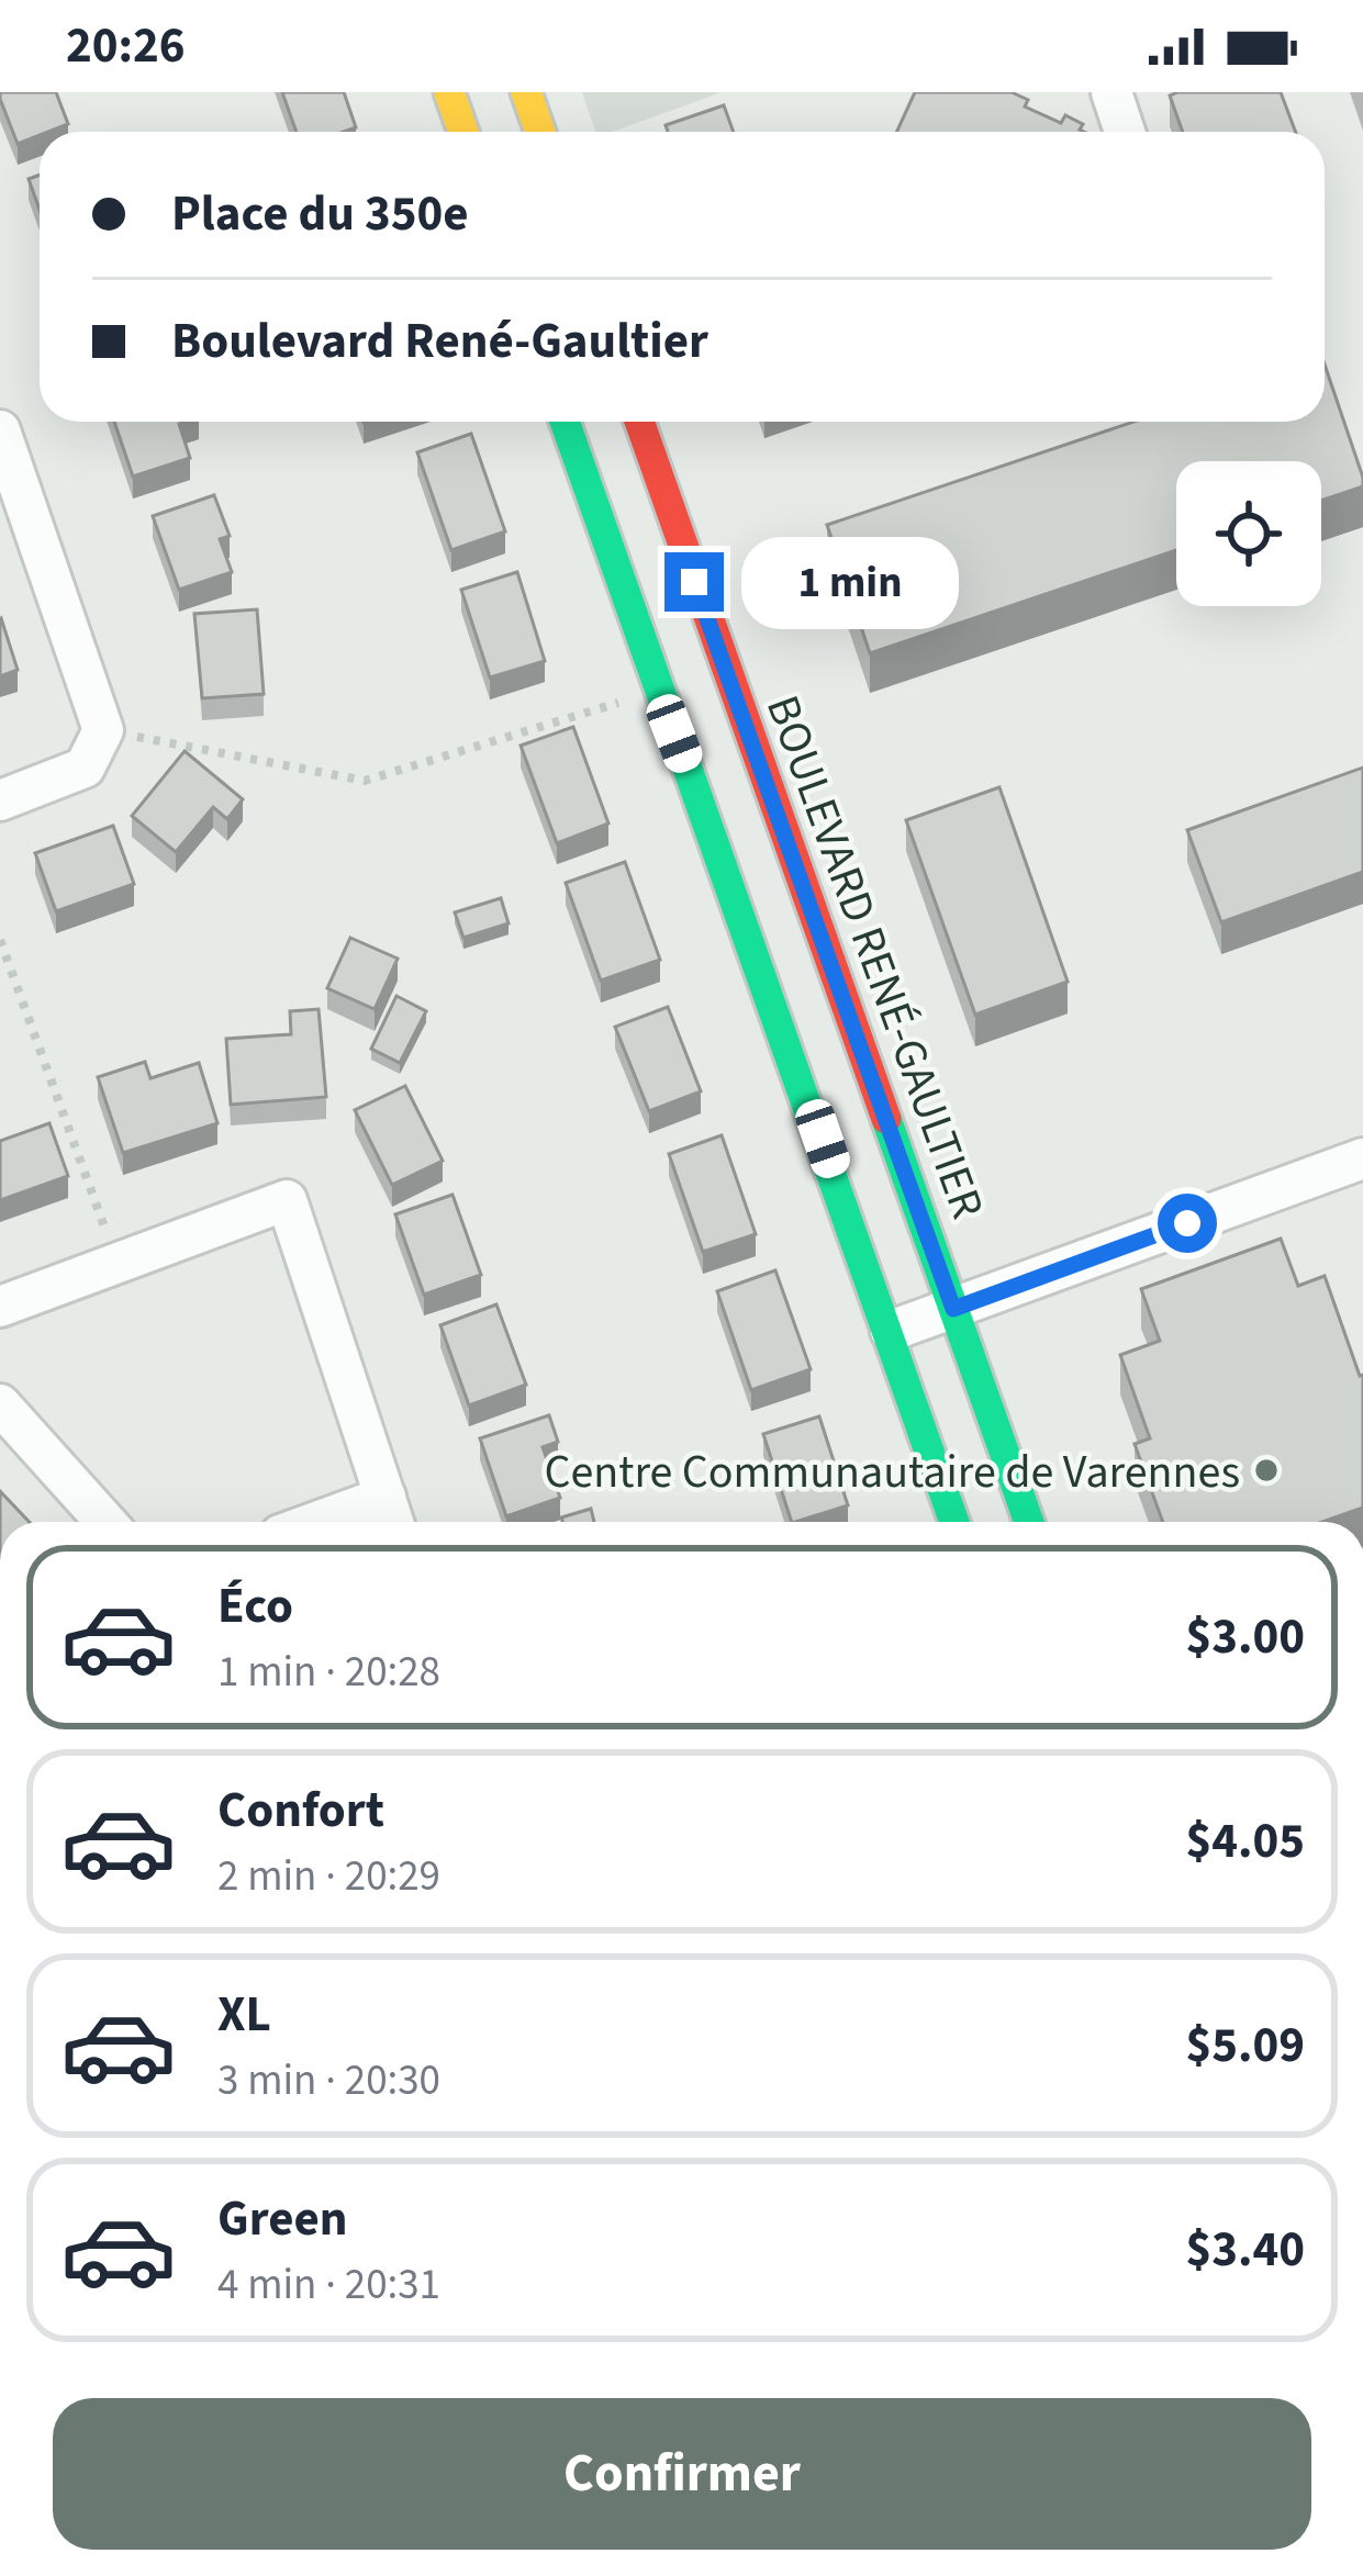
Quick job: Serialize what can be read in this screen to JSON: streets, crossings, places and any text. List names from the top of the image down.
{
  "streets": {
    "street": ["BOULEVARD RENÉ-GAULTIER"]
  },
  "places": ["Centre Communautaire de Varennes"],
  "page": {
    "status": "20:26",
    "banner": ["Place du 350e", "Boulevard René-Gaultier"],
    "bubble": "1 min",
    "list": [
      {
        "name": "Éco",
        "note": "1 min · 20:28",
        "value": "$3.00"
      },
      {
        "name": "Confort",
        "note": "2 min · 20:29",
        "value": "$4.05"
      },
      {
        "name": "XL",
        "note": "3 min · 20:30",
        "value": "$5.09"
      },
      {
        "name": "Green",
        "note": "4 min · 20:31",
        "value": "$3.40"
      }
    ],
    "buttons": "Confirmer"
  }
}
